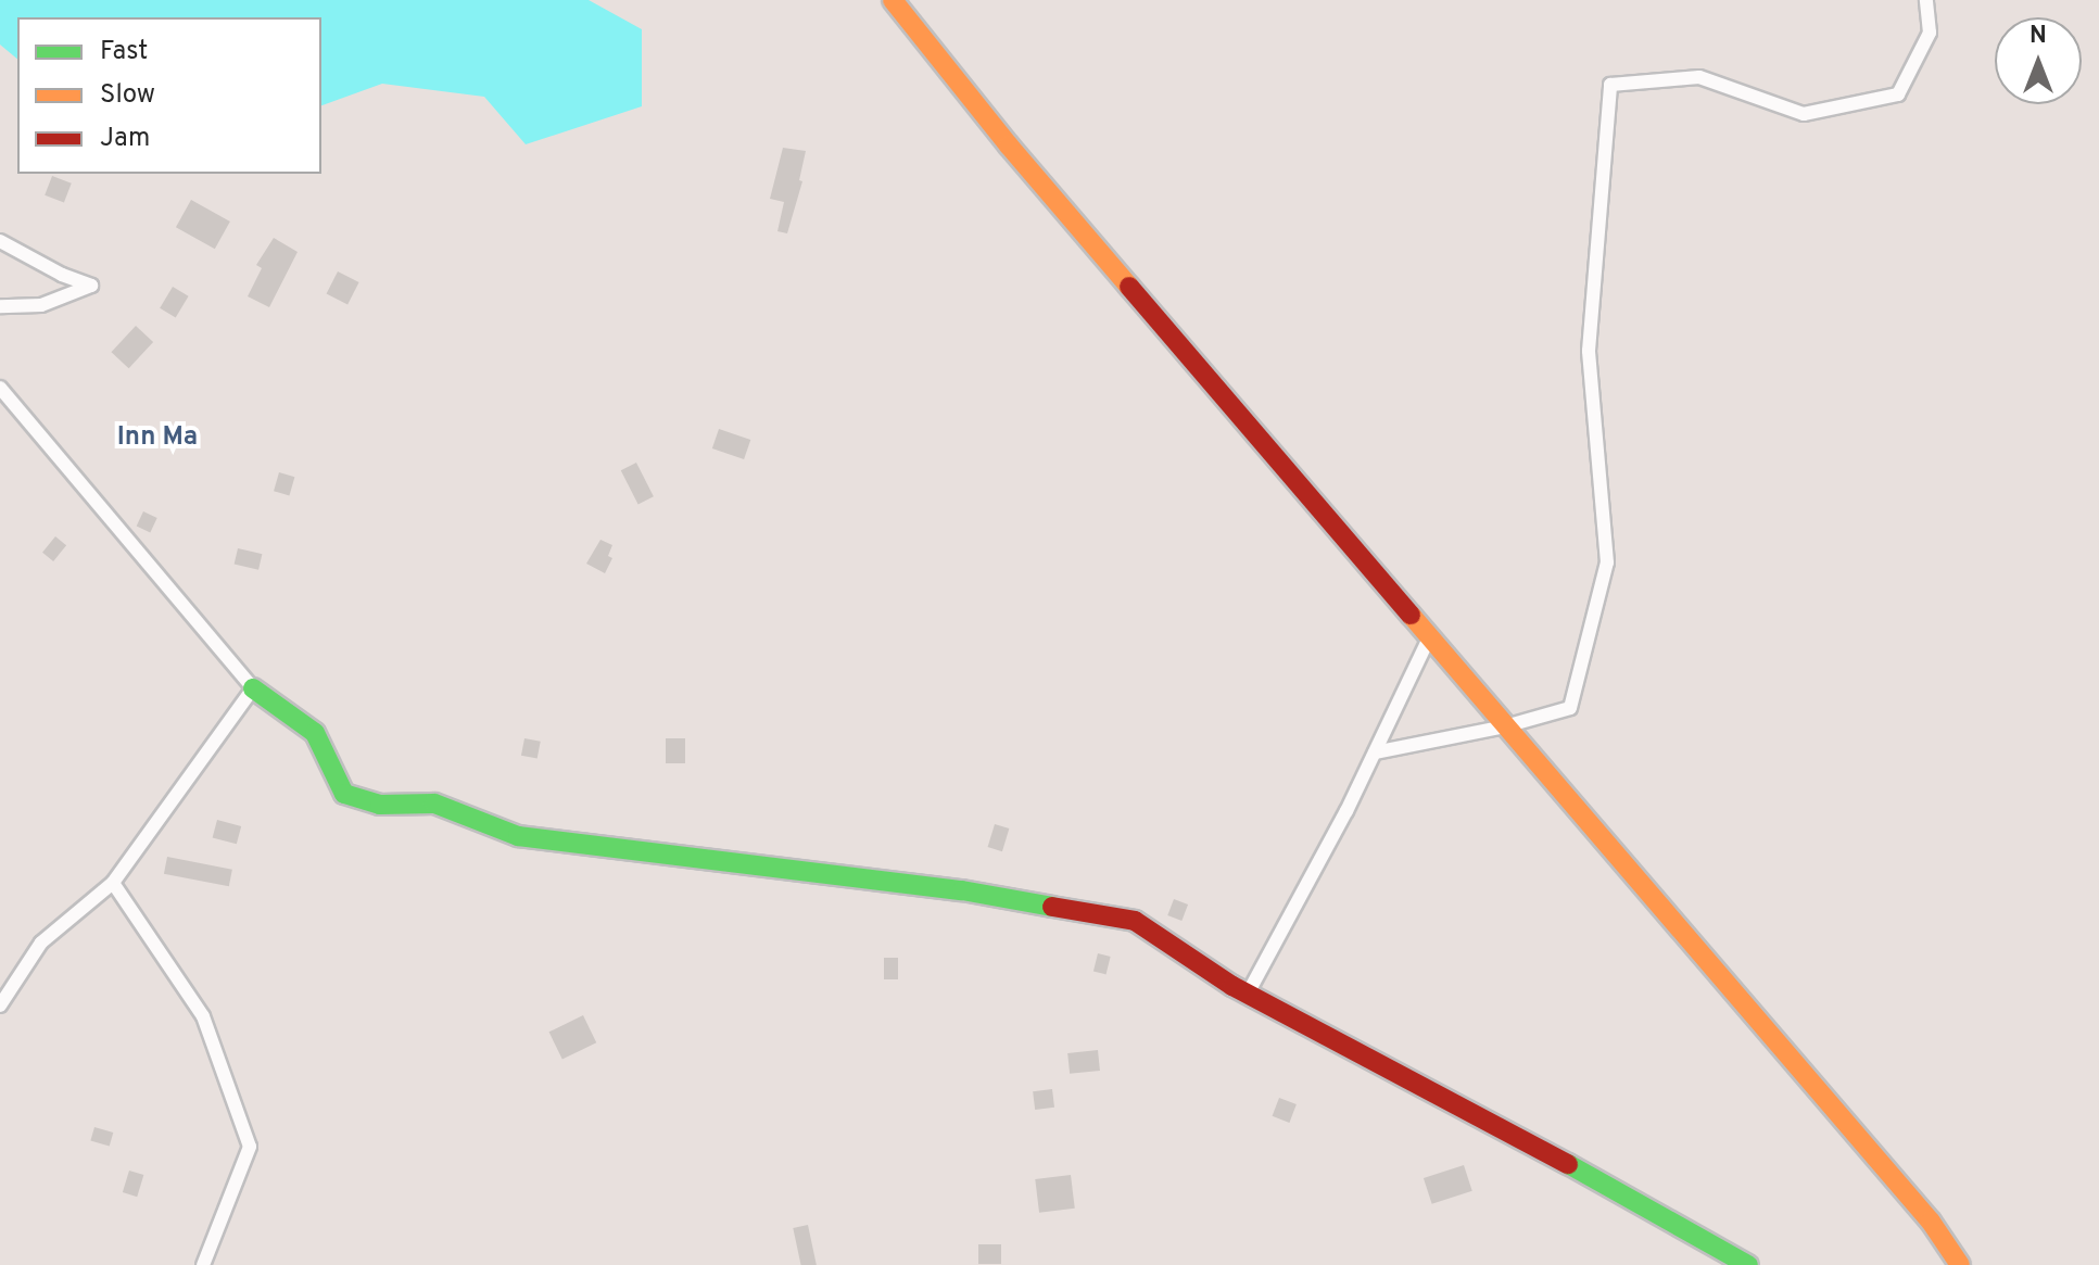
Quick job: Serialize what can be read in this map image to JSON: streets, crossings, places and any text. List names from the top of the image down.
{
  "districts": ["Inn Ma"],
  "legend": ["Fast", "Slow", "Jam"],
  "north": "top"
}
